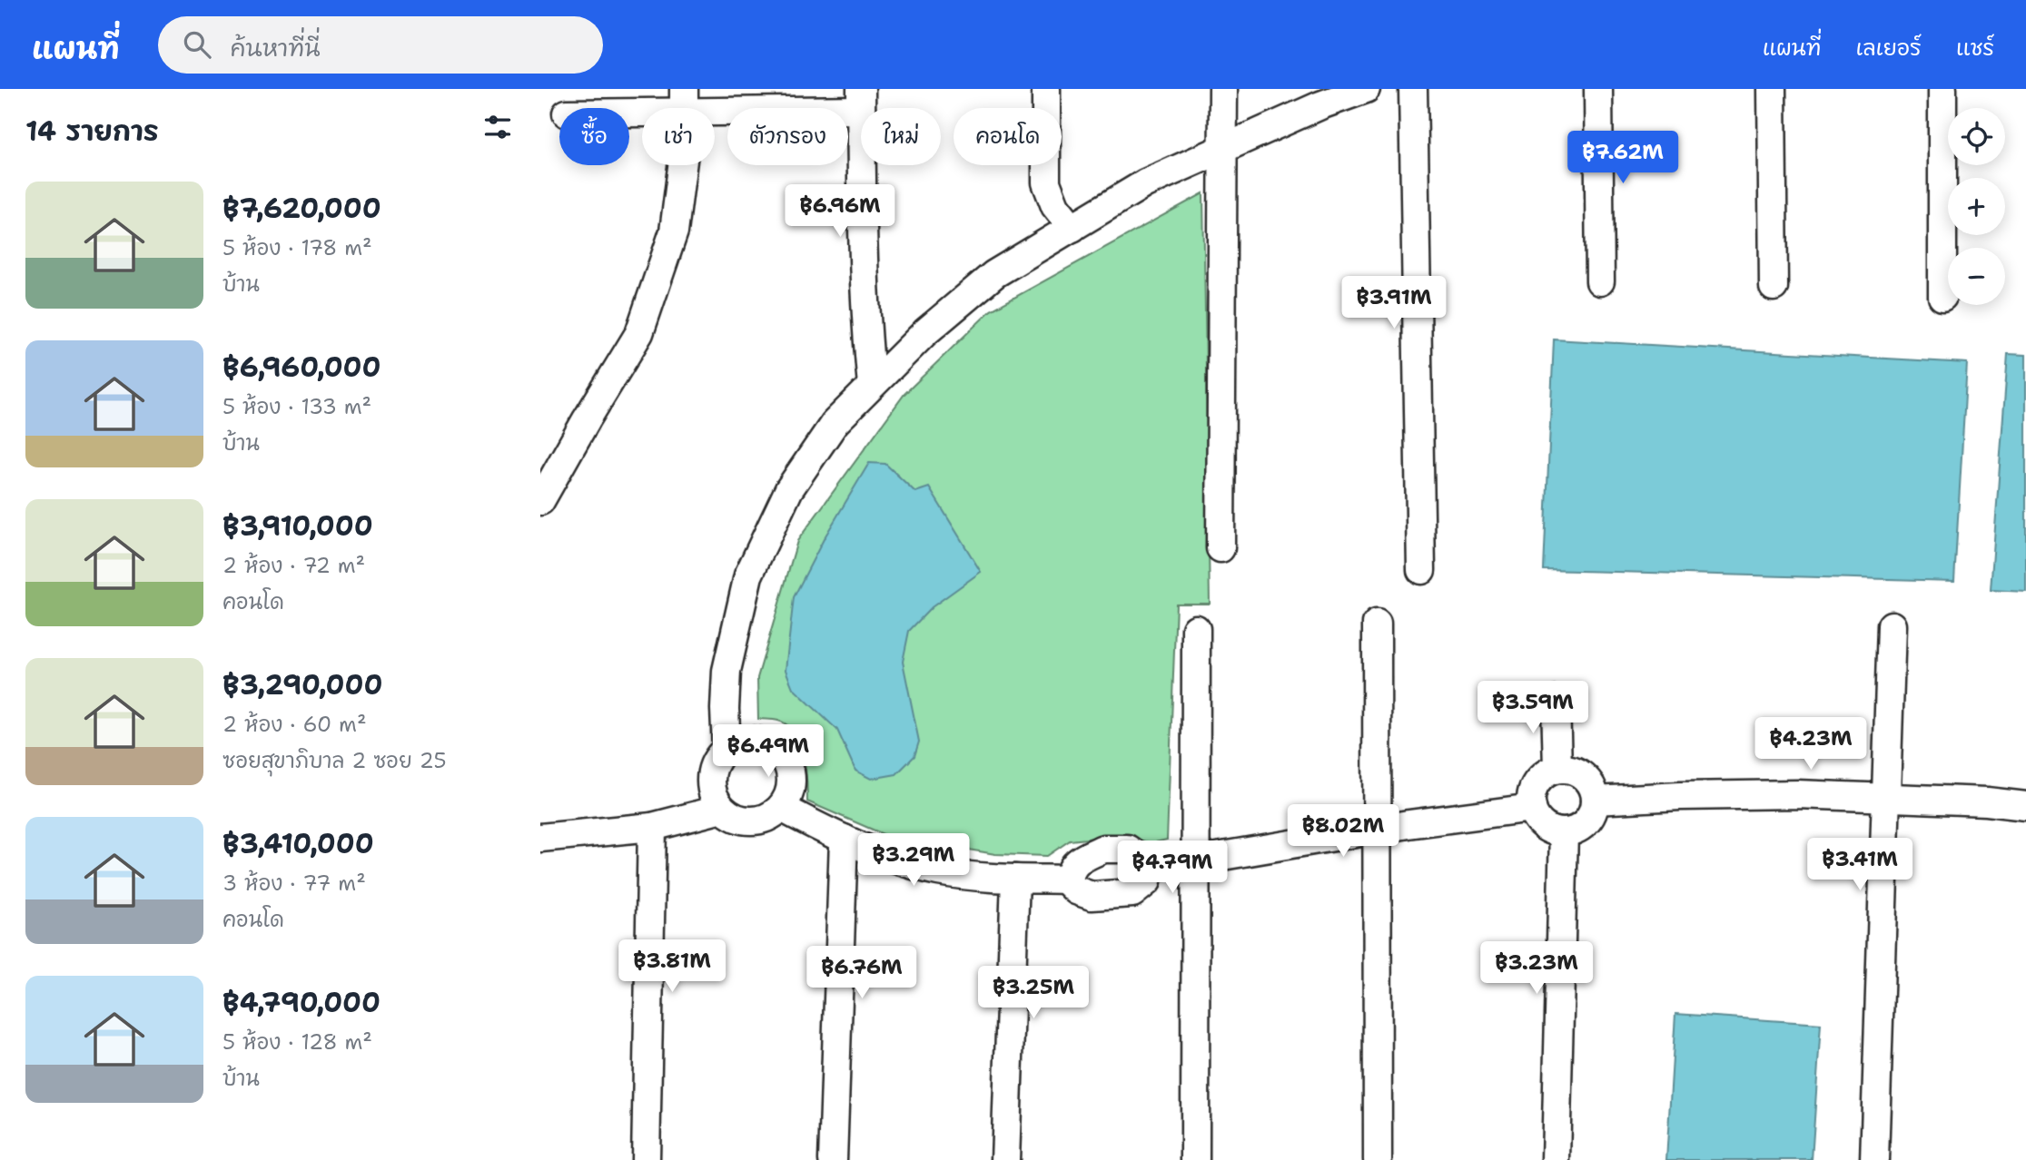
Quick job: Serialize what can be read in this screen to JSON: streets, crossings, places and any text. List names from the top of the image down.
{
  "page": {
    "header": "แผนที่",
    "search": "ค้นหาที่นี่",
    "nav": ["แผนที่", "เลเยอร์", "แชร์"],
    "heading": "14 รายการ",
    "map_buttons": ["+", "−"],
    "chip": [
      "ซื้อ",
      "เช่า",
      "ตัวกรอง",
      "ใหม่",
      "คอนโด"
    ],
    "price": [
      "฿7.62M",
      "฿6.96M",
      "฿3.91M",
      "฿3.59M",
      "฿4.23M",
      "฿6.49M",
      "฿8.02M",
      "฿3.29M",
      "฿3.41M",
      "฿4.79M",
      "฿3.81M",
      "฿3.23M",
      "฿6.76M",
      "฿3.25M"
    ],
    "list": [
      {
        "name": "฿7,620,000",
        "note": "5 ห้อง · 178 m² · บ้าน"
      },
      {
        "name": "฿6,960,000",
        "note": "5 ห้อง · 133 m² · บ้าน"
      },
      {
        "name": "฿3,910,000",
        "note": "2 ห้อง · 72 m² · คอนโด"
      },
      {
        "name": "฿3,290,000",
        "note": "2 ห้อง · 60 m² · ซอยสุขาภิบาล 2 ซอย 25"
      },
      {
        "name": "฿3,410,000",
        "note": "3 ห้อง · 77 m² · คอนโด"
      },
      {
        "name": "฿4,790,000",
        "note": "5 ห้อง · 128 m² · บ้าน"
      }
    ]
  }
}
